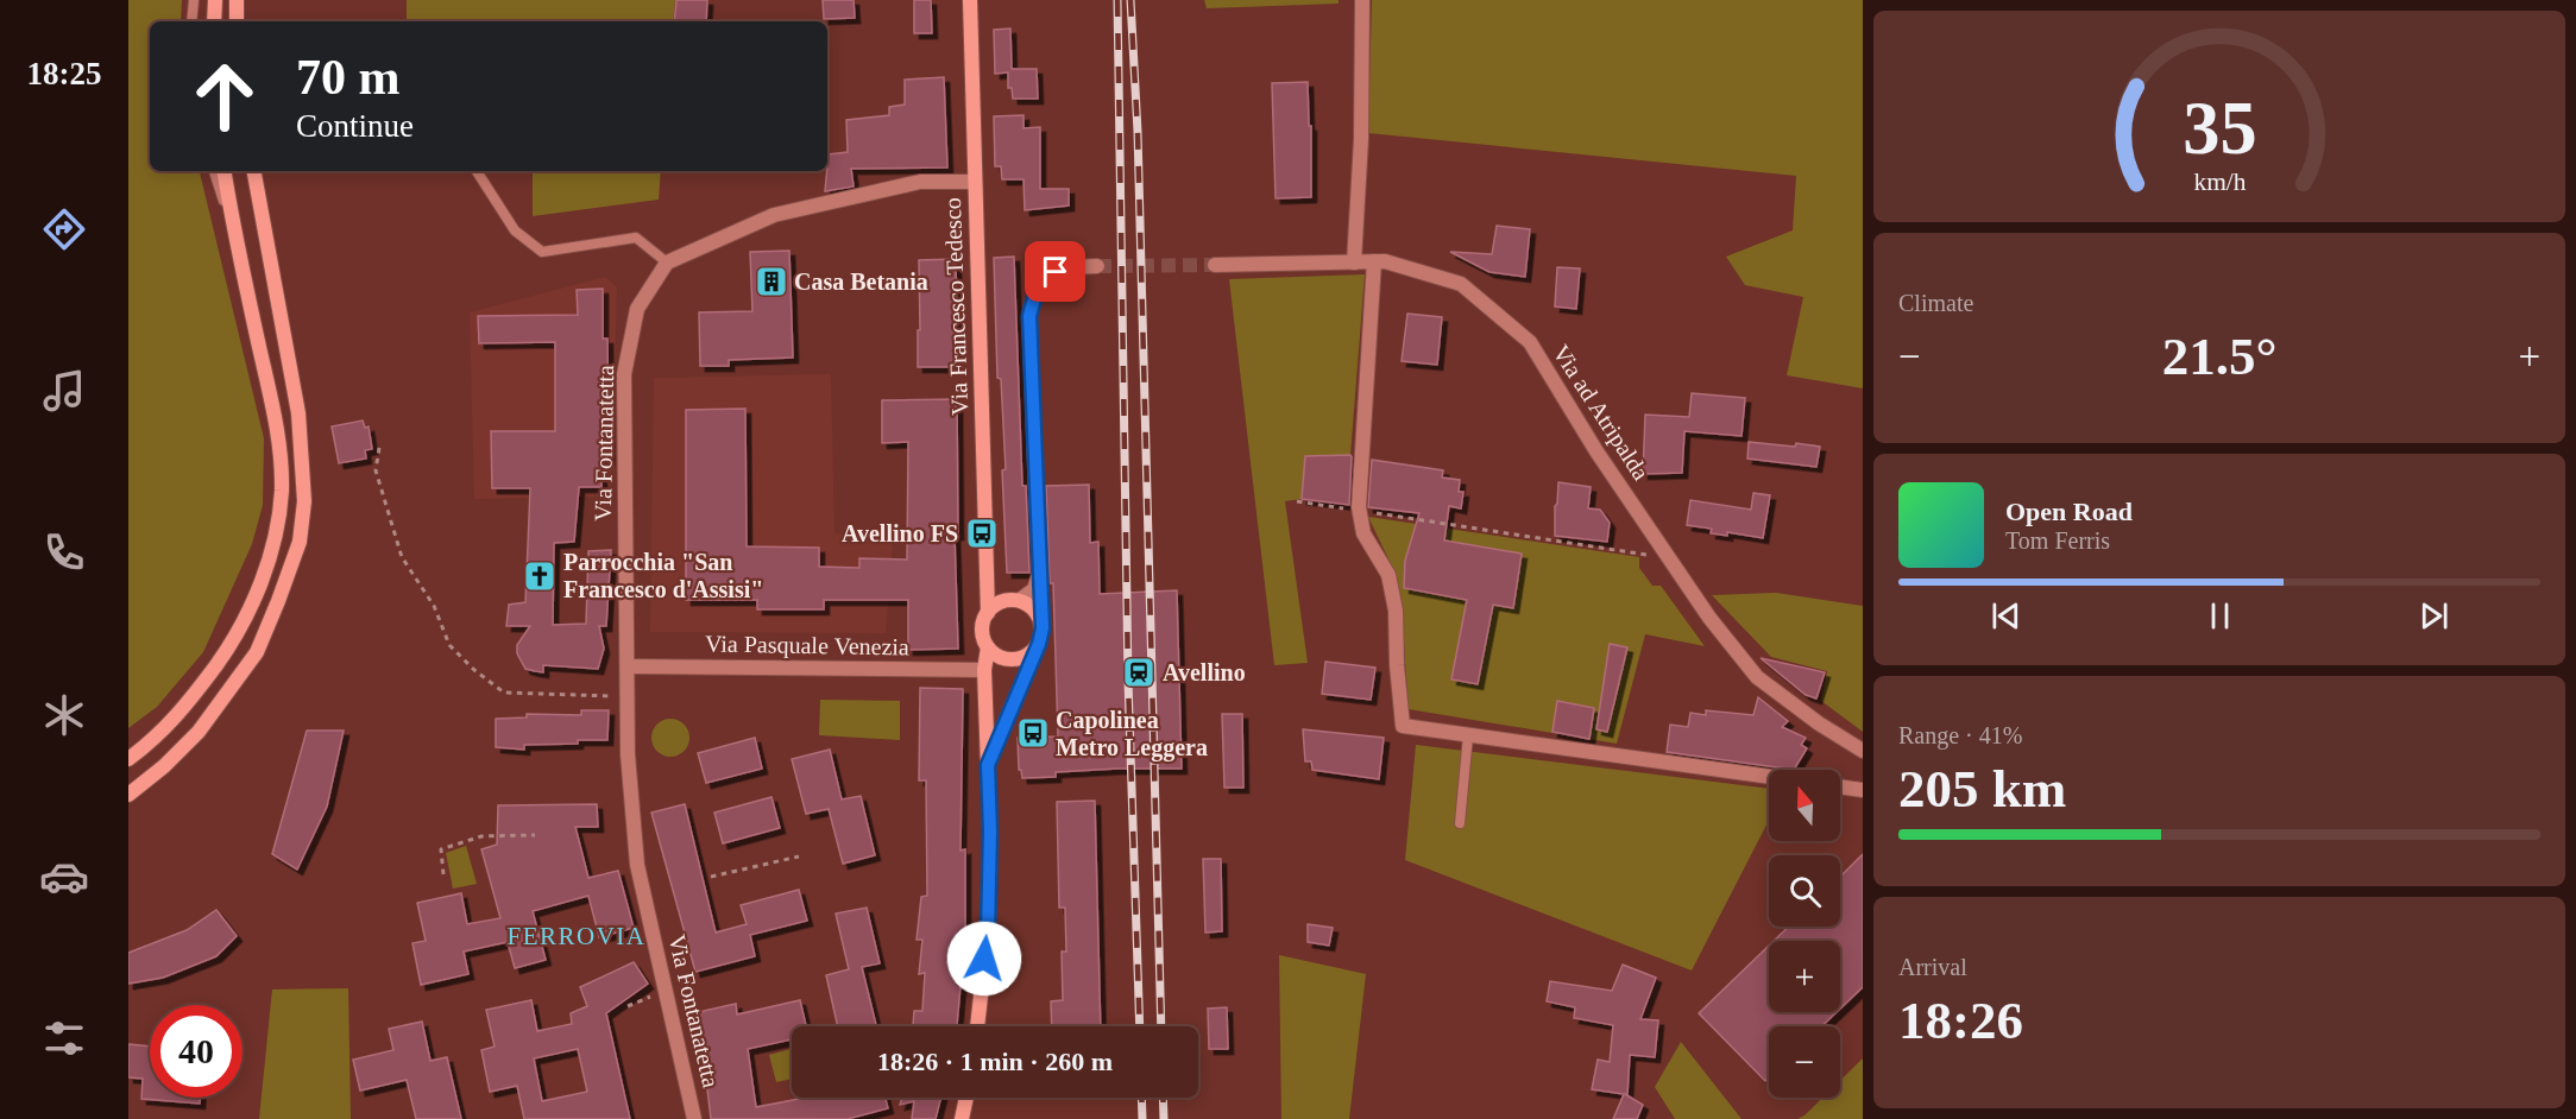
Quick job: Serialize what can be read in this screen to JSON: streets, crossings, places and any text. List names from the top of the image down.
{
  "streets": {
    "street": [
      "Via Francesco Tedesco",
      "Via ad Atripalda",
      "Via Fontanatetta",
      "Via Pasquale Venezia"
    ]
  },
  "crossings": [
    ["Via Fontanatetta", "Via Pasquale Venezia"]
  ],
  "districts": ["FERROVIA"],
  "places": {
    "building": ["Casa Betania"],
    "bus stop": ["Avellino FS", "Capolinea Metro Leggera"],
    "church": ["Parrocchia \"San Francesco d'Assisi\""],
    "station": ["Avellino"]
  },
  "north": "top",
  "page": {
    "tabs": "18:25",
    "turn": ["70 m", "Continue"],
    "tile": [
      "Climate",
      ["Range · 41%", "205 km"],
      ["Arrival", "18:26"]
    ],
    "heat": ["−", "21.5°", "+"],
    "song": ["Open Road", "Tom Ferris"],
    "map_buttons": ["+", "−"],
    "limit": "40",
    "trip": "18:26 · 1 min · 260 m",
    "gauge": ["35", "km/h"]
  }
}
